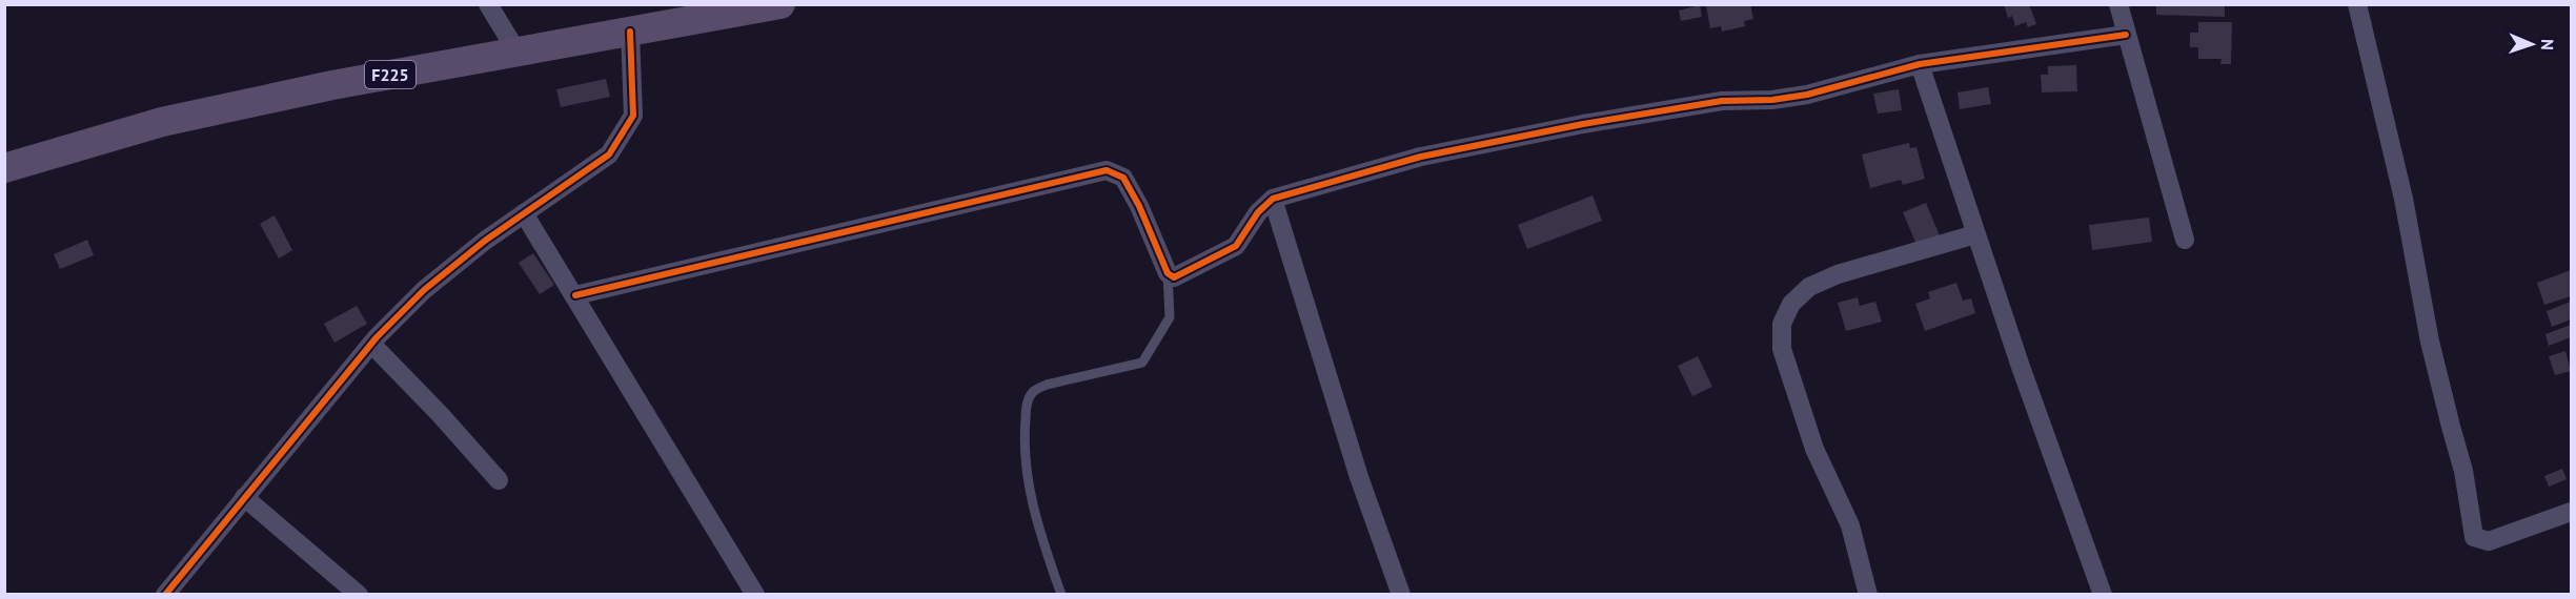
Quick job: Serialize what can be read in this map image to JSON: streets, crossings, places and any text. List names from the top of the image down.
{
  "streets": {
    "main road": ["F225"]
  },
  "north": "right"
}
